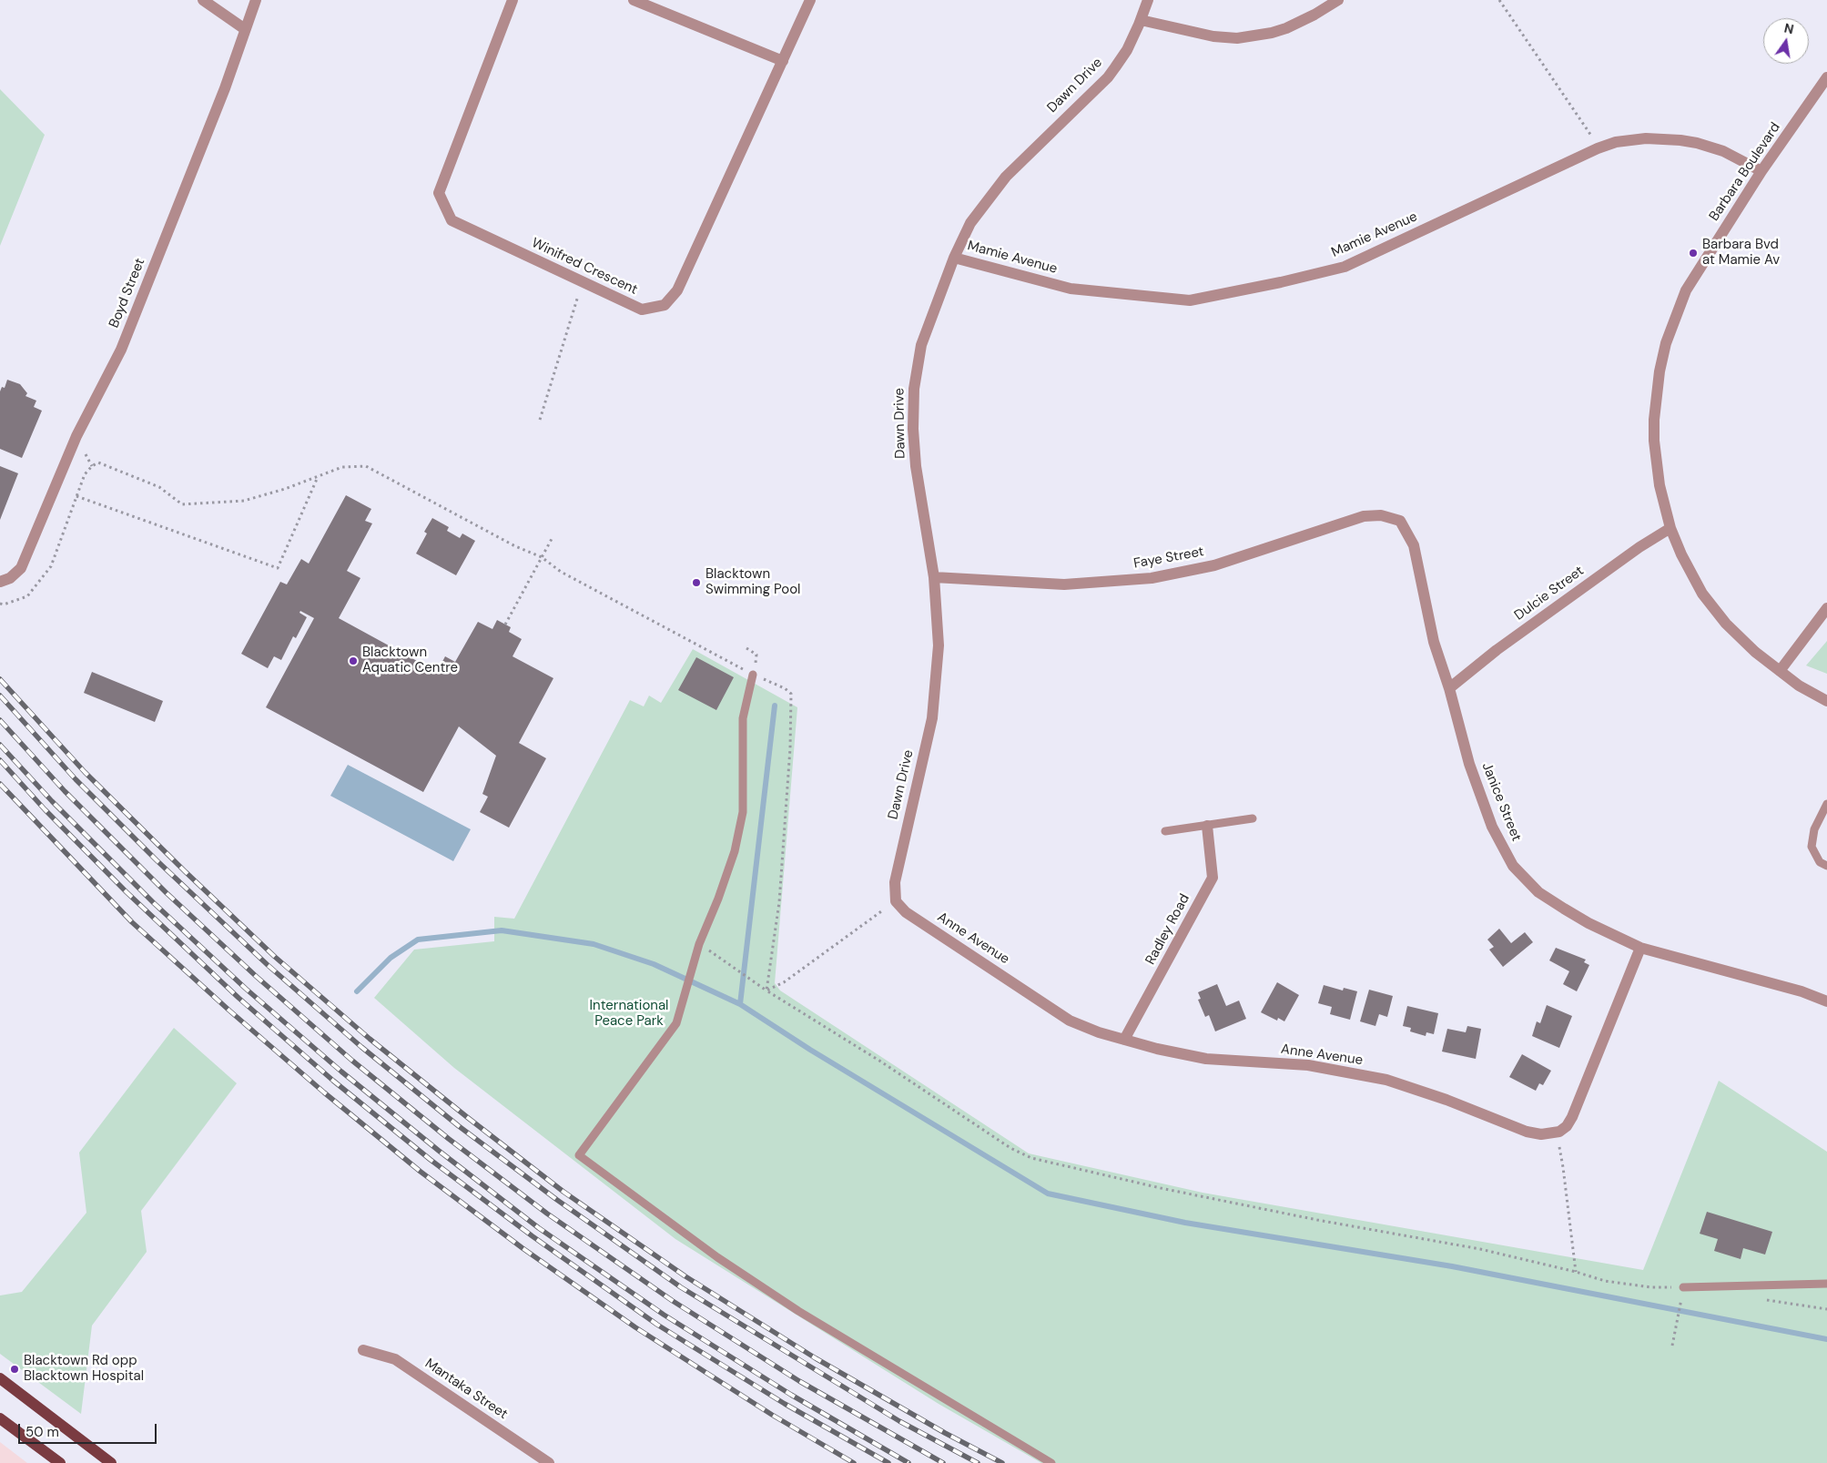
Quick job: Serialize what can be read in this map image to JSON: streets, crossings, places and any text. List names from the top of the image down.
{
  "streets": {
    "street": [
      "Dawn Drive",
      "Barbara Boulevard",
      "Mamie Avenue",
      "Winifred Crescent",
      "Boyd Street",
      "Faye Street",
      "Dulcie Street",
      "Janice Street",
      "Radley Road",
      "Anne Avenue",
      "Mantaka Street"
    ]
  },
  "crossings": [
    ["Dawn Drive", "Mamie Avenue"],
    ["Dawn Drive", "Faye Street"],
    ["Dawn Drive", "Anne Avenue"],
    ["Barbara Boulevard", "Mamie Avenue"],
    ["Barbara Boulevard", "Dulcie Street"],
    ["Faye Street", "Janice Street"],
    ["Dulcie Street", "Janice Street"],
    ["Radley Road", "Anne Avenue"]
  ],
  "parks": ["International Peace Park"],
  "places": [
    "Barbara Bvd at Mamie Av",
    "Blacktown Swimming Pool",
    "Blacktown Aquatic Centre",
    "Blacktown Rd opp Blacktown Hospital"
  ],
  "scale_bar": "50 m",
  "north": "top"
}
